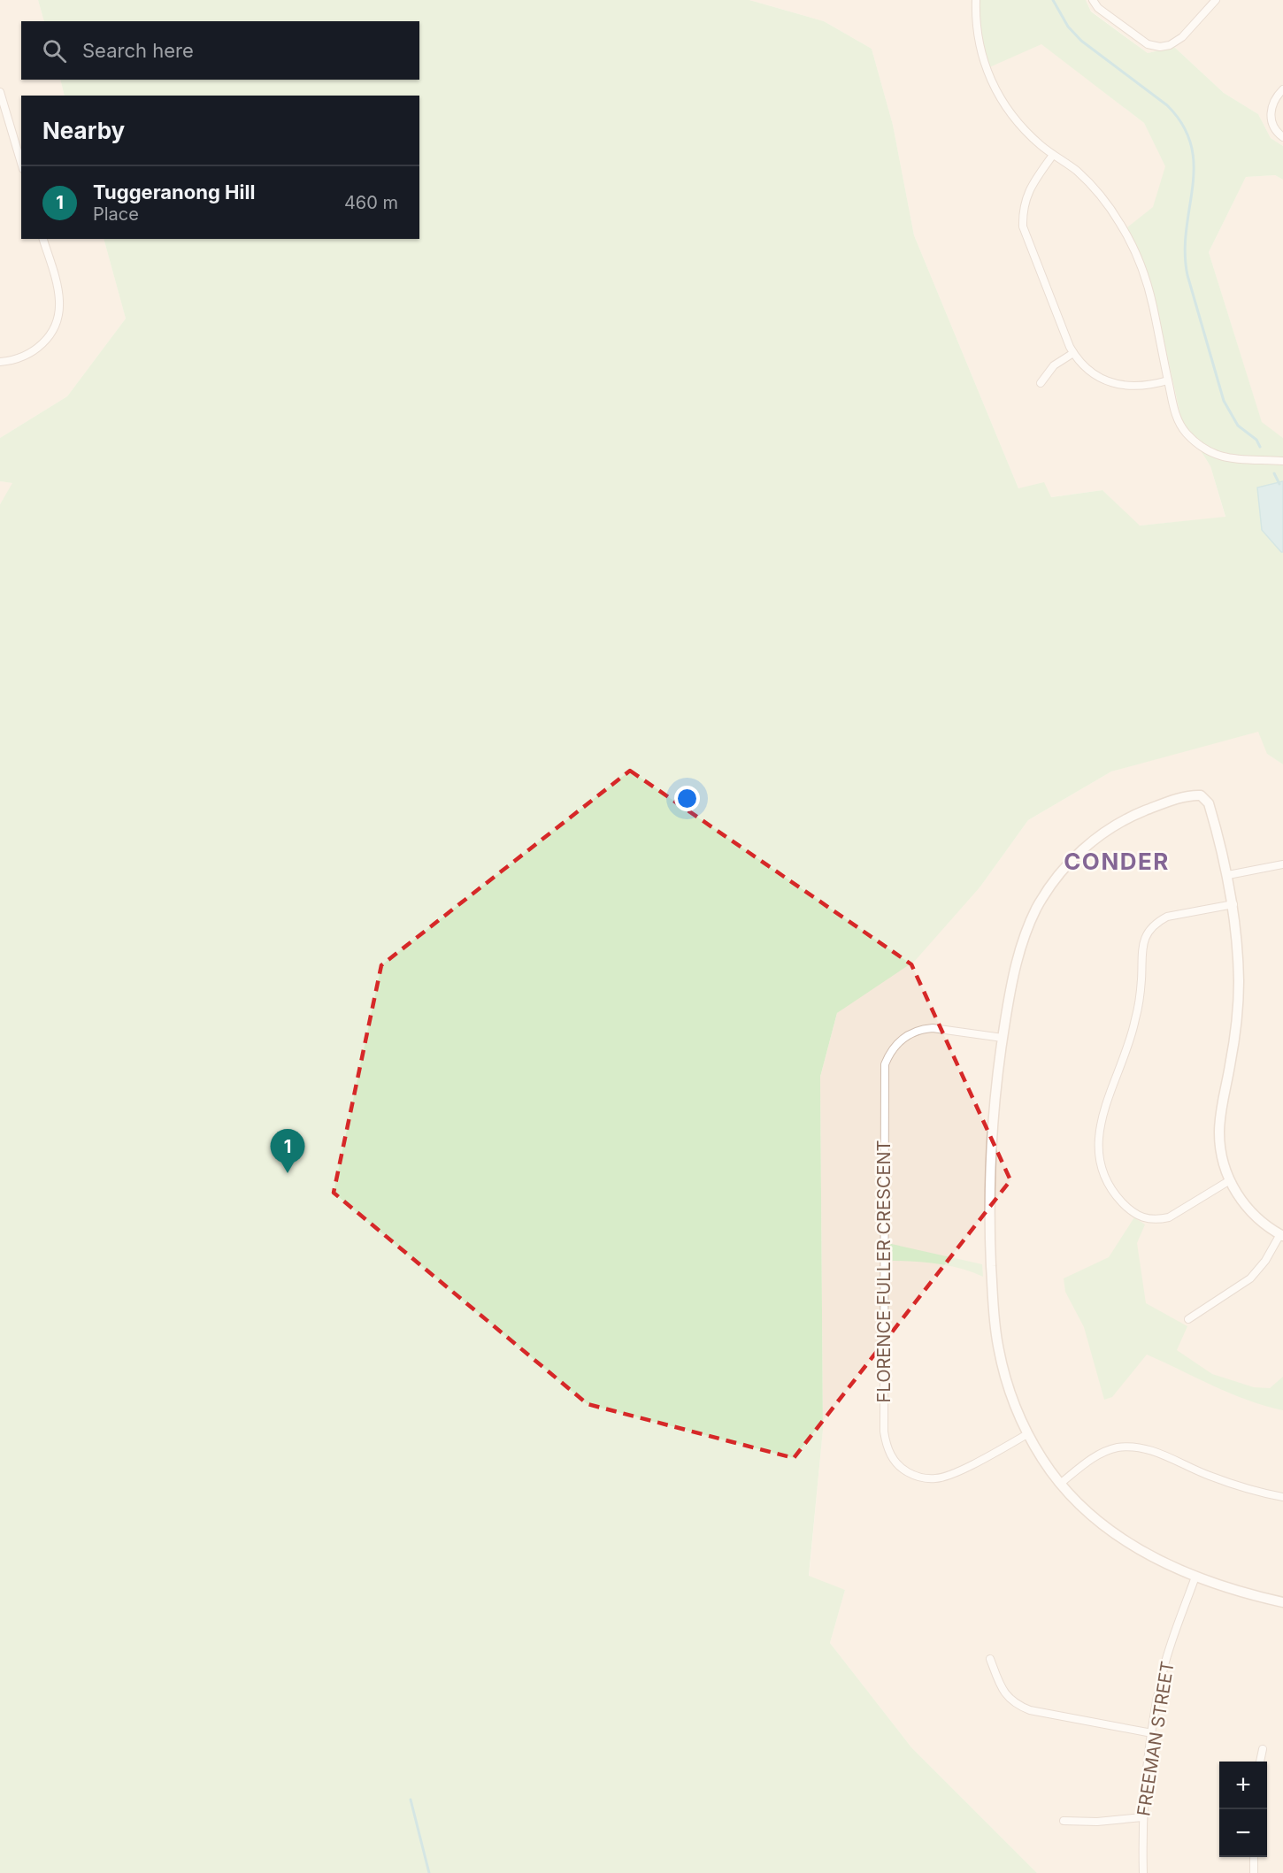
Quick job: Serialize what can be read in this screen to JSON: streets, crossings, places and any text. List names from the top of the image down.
{
  "streets": {
    "street": ["FLORENCE FULLER CRESCENT", "FREEMAN STREET"]
  },
  "districts": ["CONDER"],
  "page": {
    "search": "Search here",
    "heading": "Nearby",
    "list": [
      {
        "mark": "1",
        "name": "Tuggeranong Hill",
        "note": "Place",
        "value": "460 m"
      }
    ],
    "pins": "1",
    "map_buttons": ["+", "−"]
  }
}
